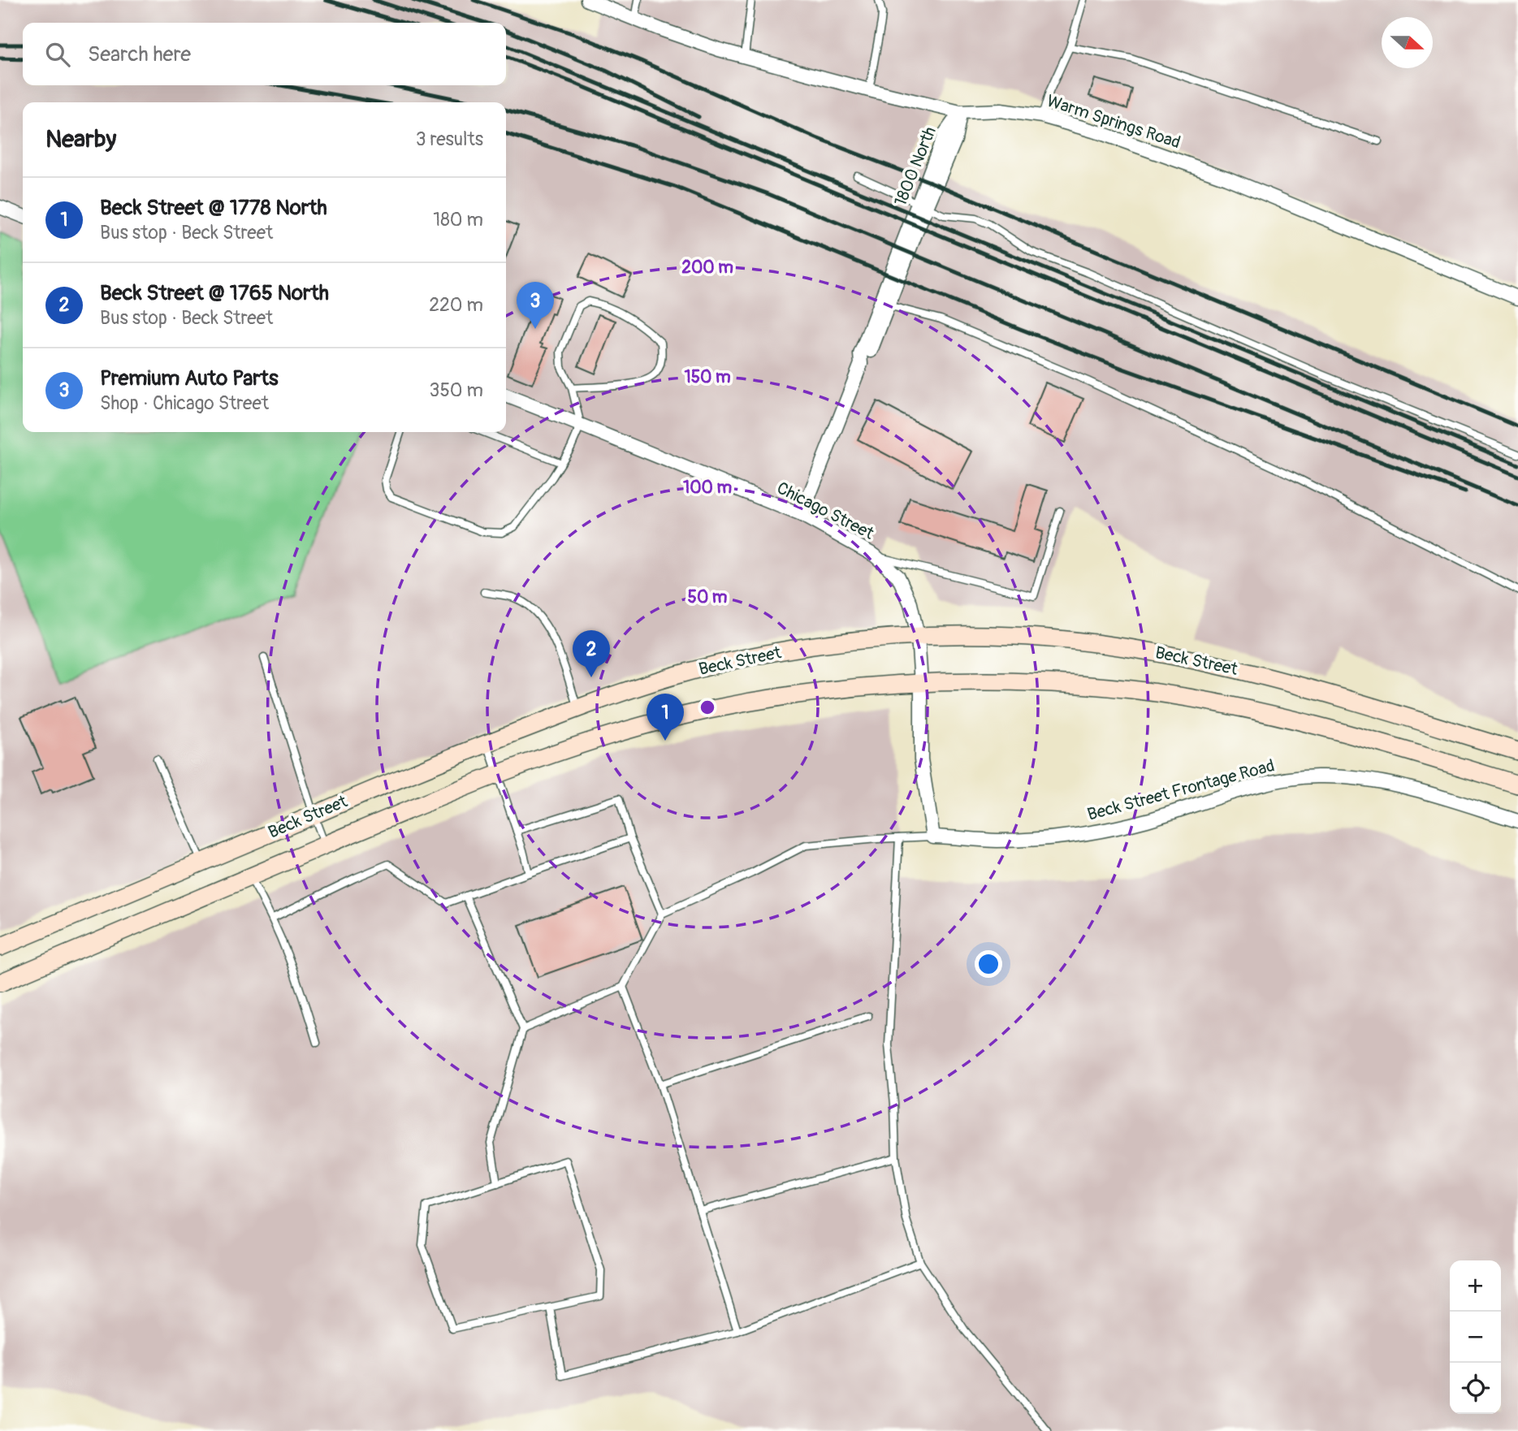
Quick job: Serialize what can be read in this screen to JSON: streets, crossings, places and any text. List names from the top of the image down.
{
  "streets": {
    "main road": ["Beck Street"],
    "street": [
      "Warm Springs Road",
      "1800 North",
      "Chicago Street",
      "Beck Street Frontage Road"
    ]
  },
  "crossings": [
    ["Warm Springs Road", "1800 North"],
    ["1800 North", "Chicago Street"],
    ["Chicago Street", "Beck Street"]
  ],
  "north": "right",
  "page": {
    "search": "Search here",
    "heading": ["Nearby", "3 results"],
    "list": [
      {
        "mark": "1",
        "name": "Beck Street @ 1778 North",
        "note": "Bus stop · Beck Street",
        "value": "180 m"
      },
      {
        "mark": "2",
        "name": "Beck Street @ 1765 North",
        "note": "Bus stop · Beck Street",
        "value": "220 m"
      },
      {
        "mark": "3",
        "name": "Premium Auto Parts",
        "note": "Shop · Chicago Street",
        "value": "350 m"
      }
    ],
    "pins": ["3", "2", "1"],
    "map_buttons": ["+", "−"]
  },
  "rings": [
    "200 m",
    "150 m",
    "100 m",
    "50 m"
  ]
}
